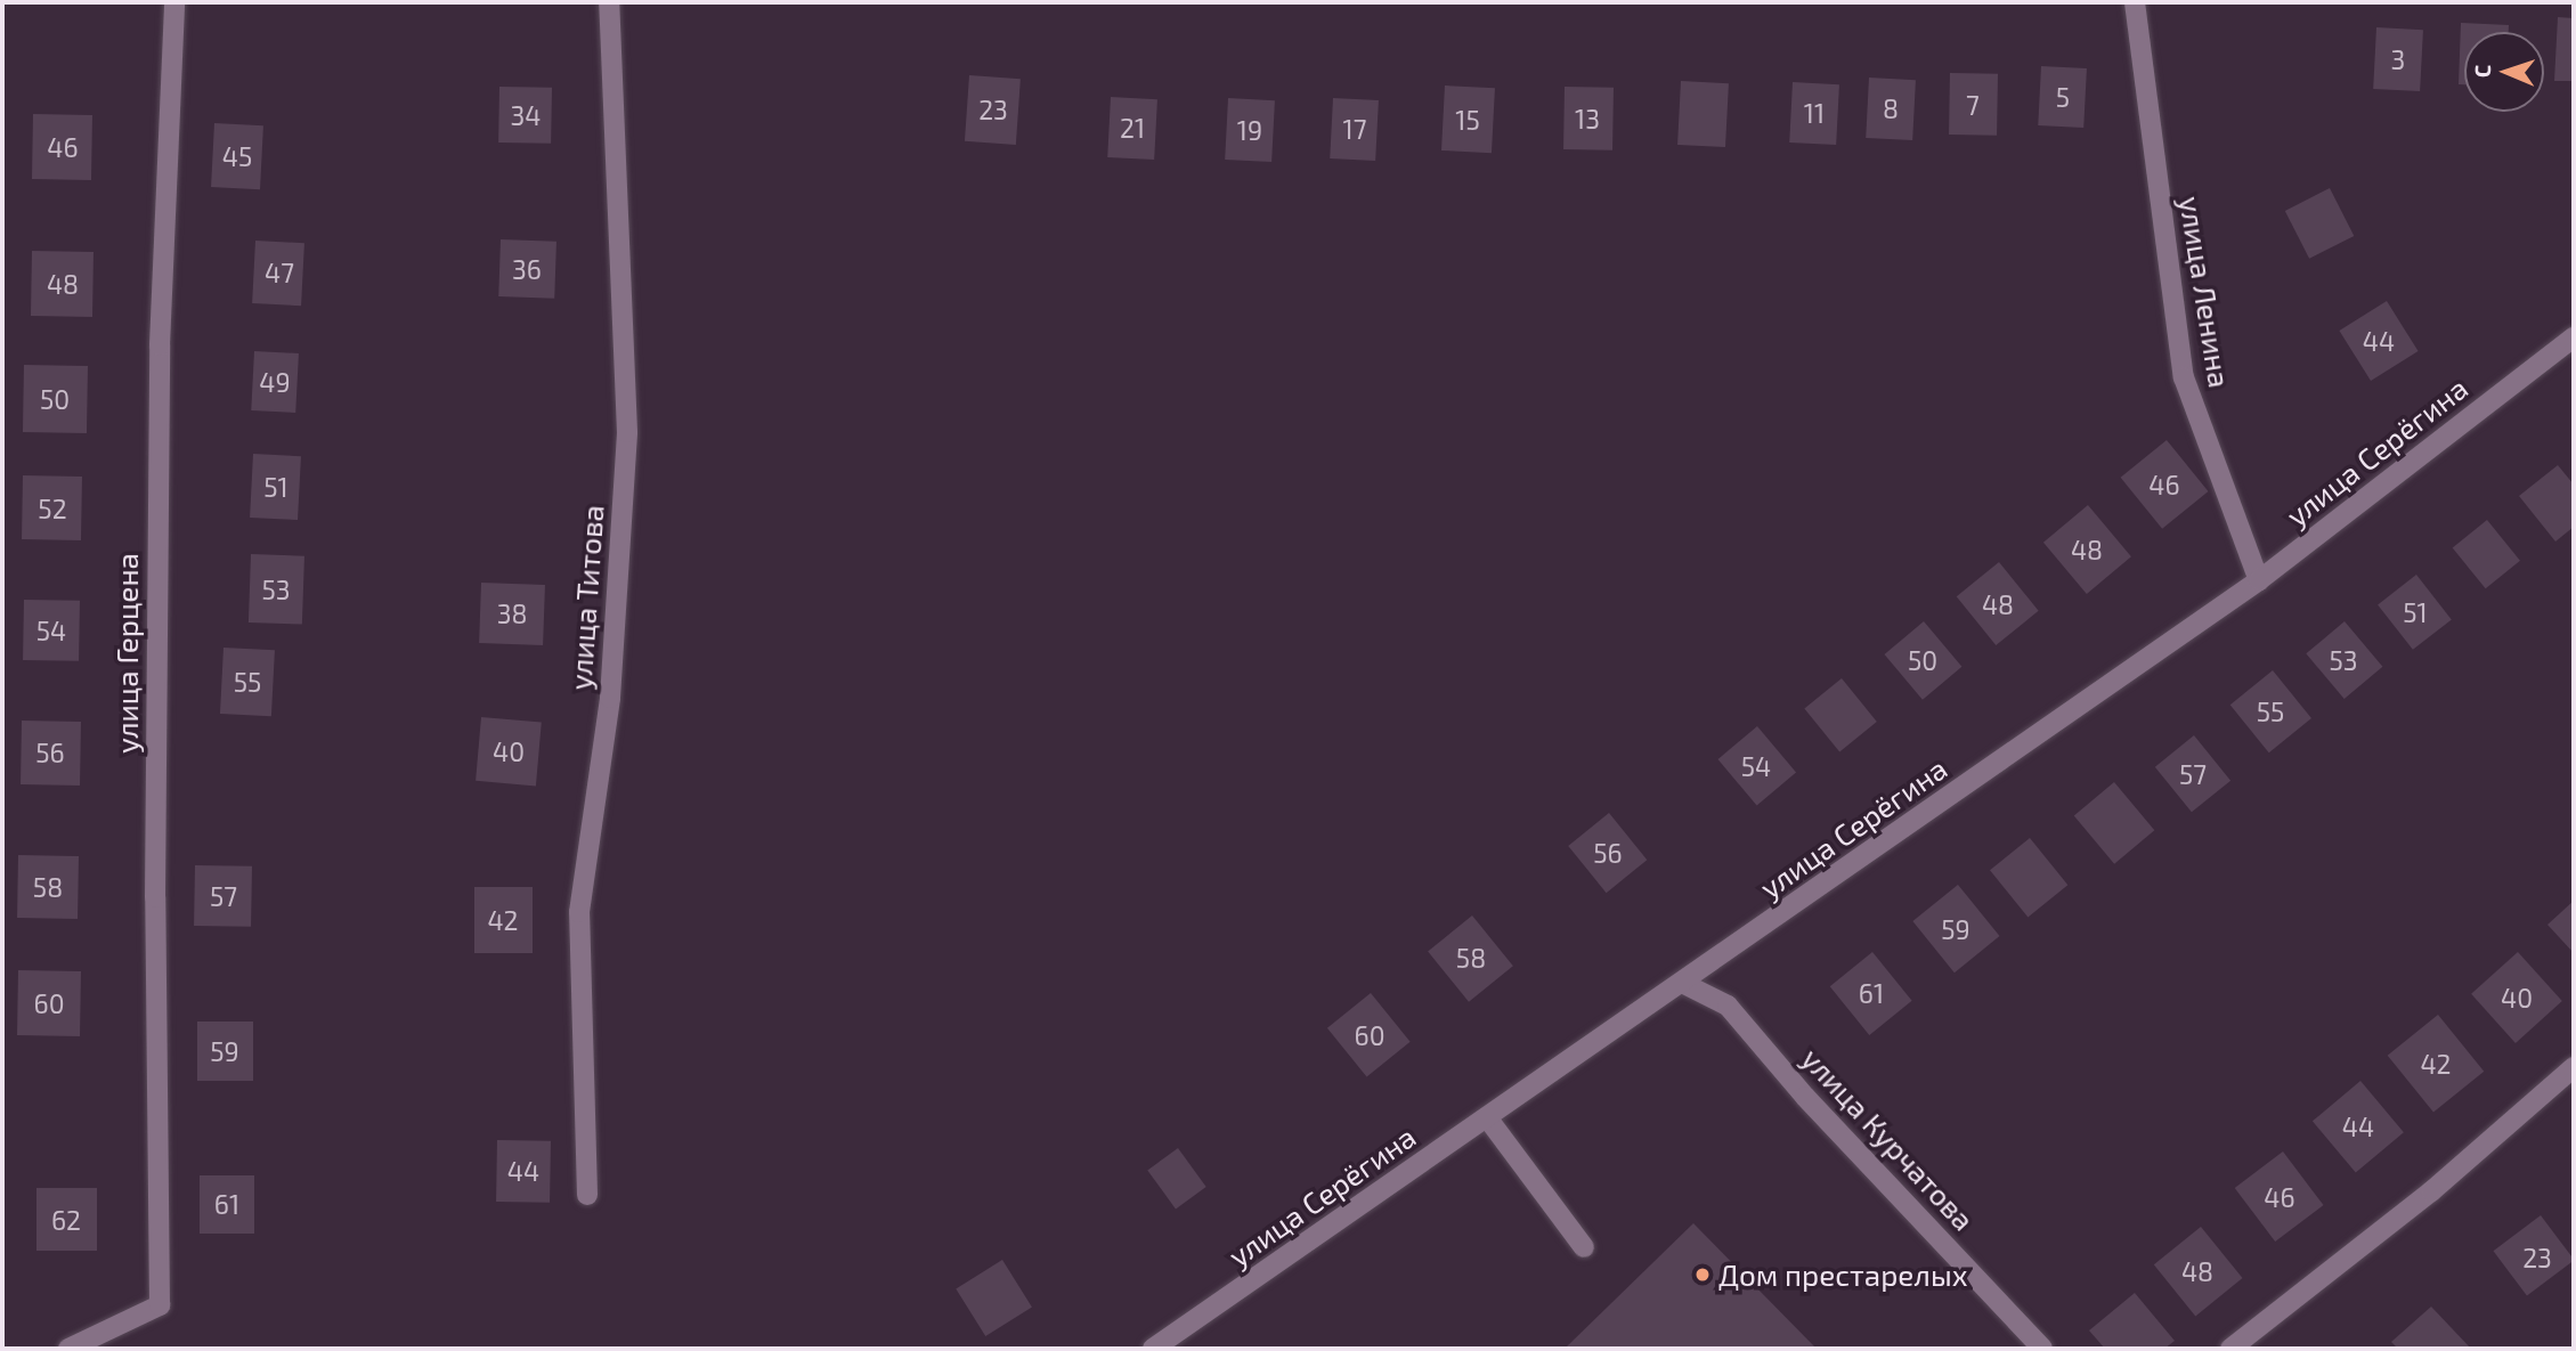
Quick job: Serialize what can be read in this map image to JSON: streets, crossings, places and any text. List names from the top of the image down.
{
  "streets": {
    "street": [
      "улица Ленина",
      "улица Серёгина",
      "улица Титова",
      "улица Герцена",
      "улица Курчатова"
    ]
  },
  "crossings": [
    ["улица Ленина", "улица Серёгина"],
    ["улица Серёгина", "улица Курчатова"]
  ],
  "places": ["Дом престарелых"],
  "house_numbers": [
    "3",
    "5",
    "7",
    "8",
    "23",
    "11",
    "34",
    "13",
    "15",
    "21",
    "17",
    "19",
    "46",
    "45",
    "36",
    "47",
    "48",
    "44",
    "49",
    "50",
    "46",
    "51",
    "52",
    "48",
    "53",
    "48",
    "51",
    "38",
    "54",
    "50",
    "53",
    "55",
    "55",
    "40",
    "56",
    "54",
    "57",
    "56",
    "58",
    "57",
    "42",
    "59",
    "58",
    "61",
    "40",
    "60",
    "60",
    "59",
    "42",
    "44",
    "44",
    "46",
    "61",
    "62",
    "23",
    "48"
  ],
  "north": "left"
}
